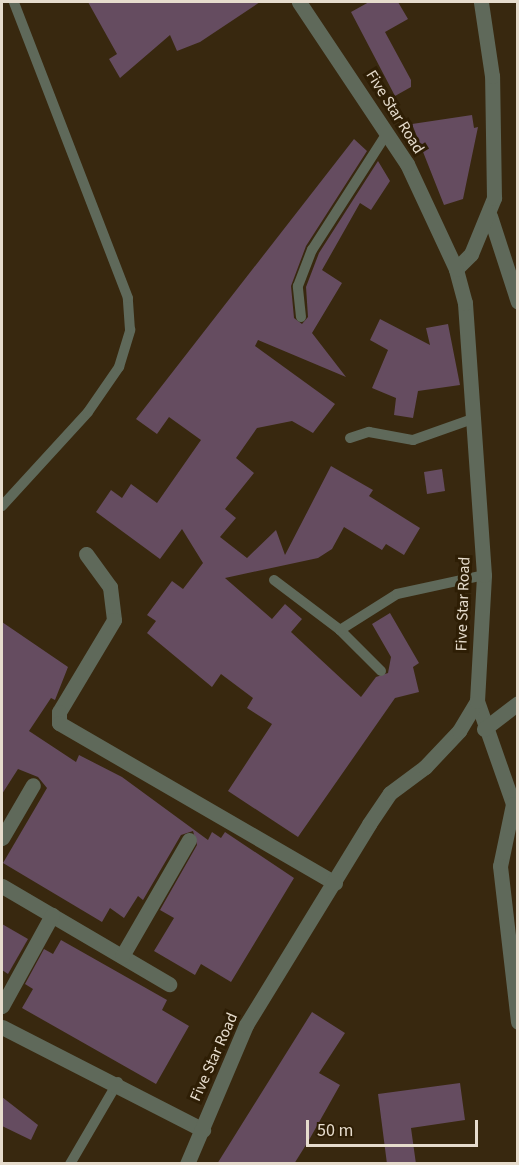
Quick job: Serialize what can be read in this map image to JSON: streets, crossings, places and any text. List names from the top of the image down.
{
  "streets": {
    "street": ["Five Star Road"]
  },
  "scale_bar": "50 m"
}
